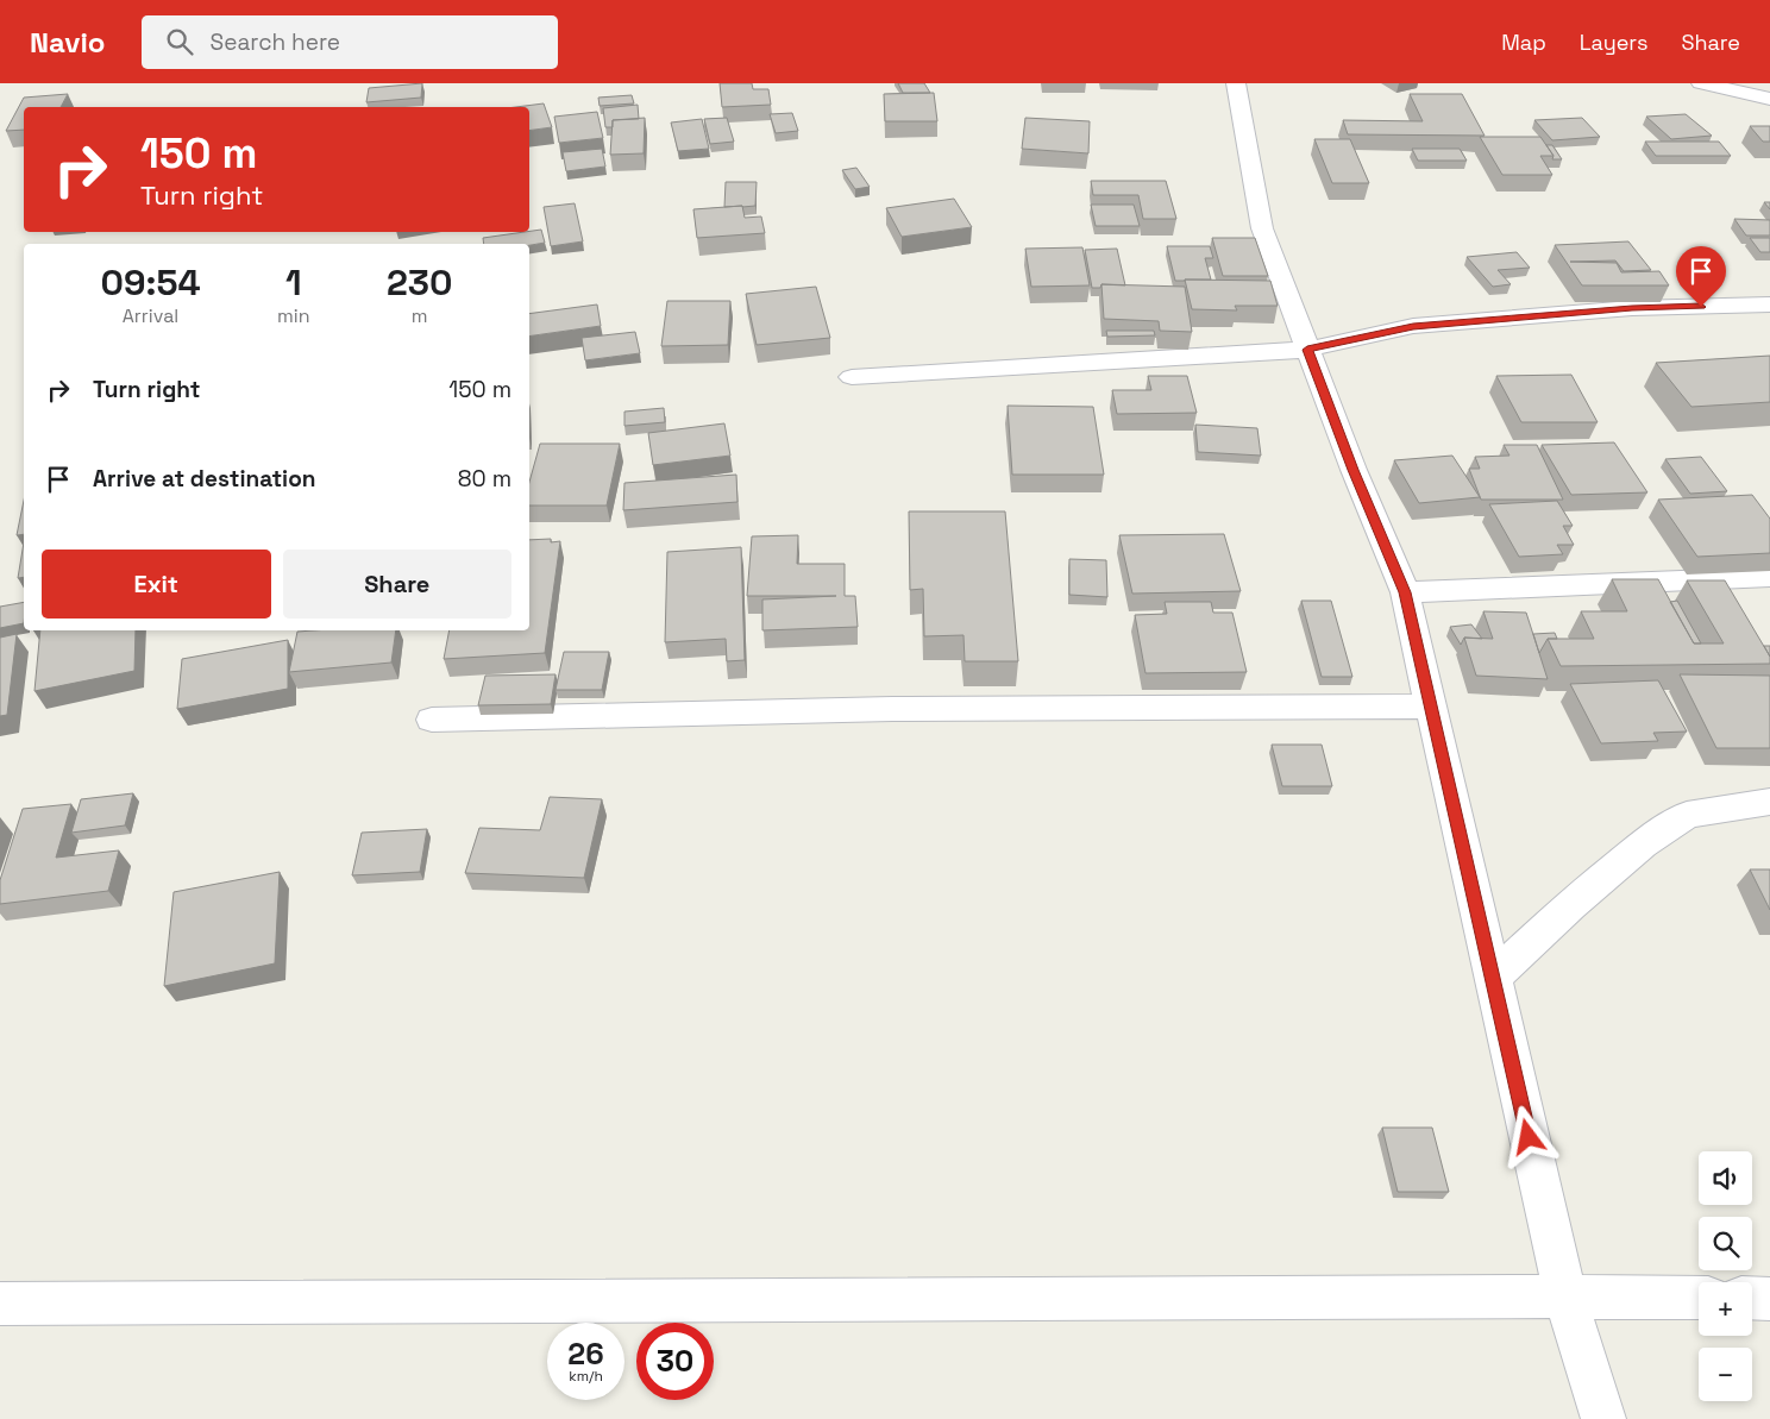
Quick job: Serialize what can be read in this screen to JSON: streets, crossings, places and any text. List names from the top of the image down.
{
  "page": {
    "header": "Navio",
    "search": "Search here",
    "nav": ["Map", "Layers", "Share"],
    "turn": ["150 m", "Turn right"],
    "eta": [
      "09:54",
      "Arrival",
      "1",
      "min",
      "230",
      "m"
    ],
    "list": [
      {
        "name": "Turn right",
        "value": "150 m"
      },
      {
        "name": "Arrive at destination",
        "value": "80 m"
      }
    ],
    "buttons": ["Exit", "Share"],
    "map_buttons": ["+", "−"],
    "speed": "26 km/h",
    "limit": "30"
  }
}
